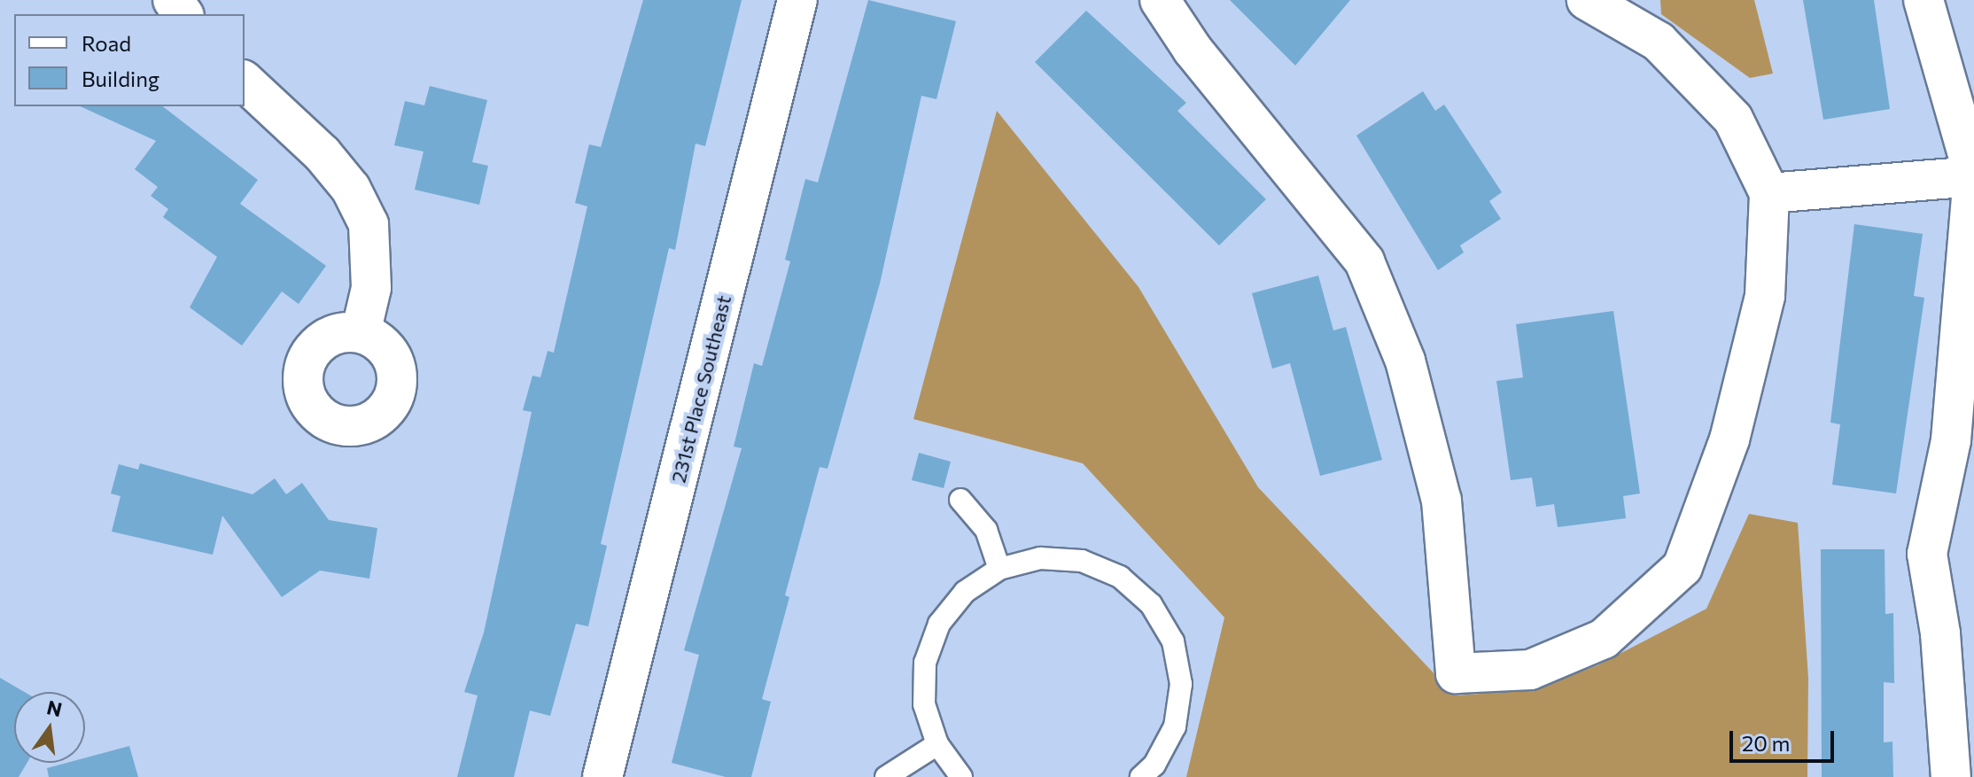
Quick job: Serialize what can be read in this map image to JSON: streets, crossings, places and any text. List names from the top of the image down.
{
  "streets": {
    "street": ["231st Place Southeast"]
  },
  "legend": ["Road", "Building"],
  "scale_bar": "20 m",
  "north": "top"
}
